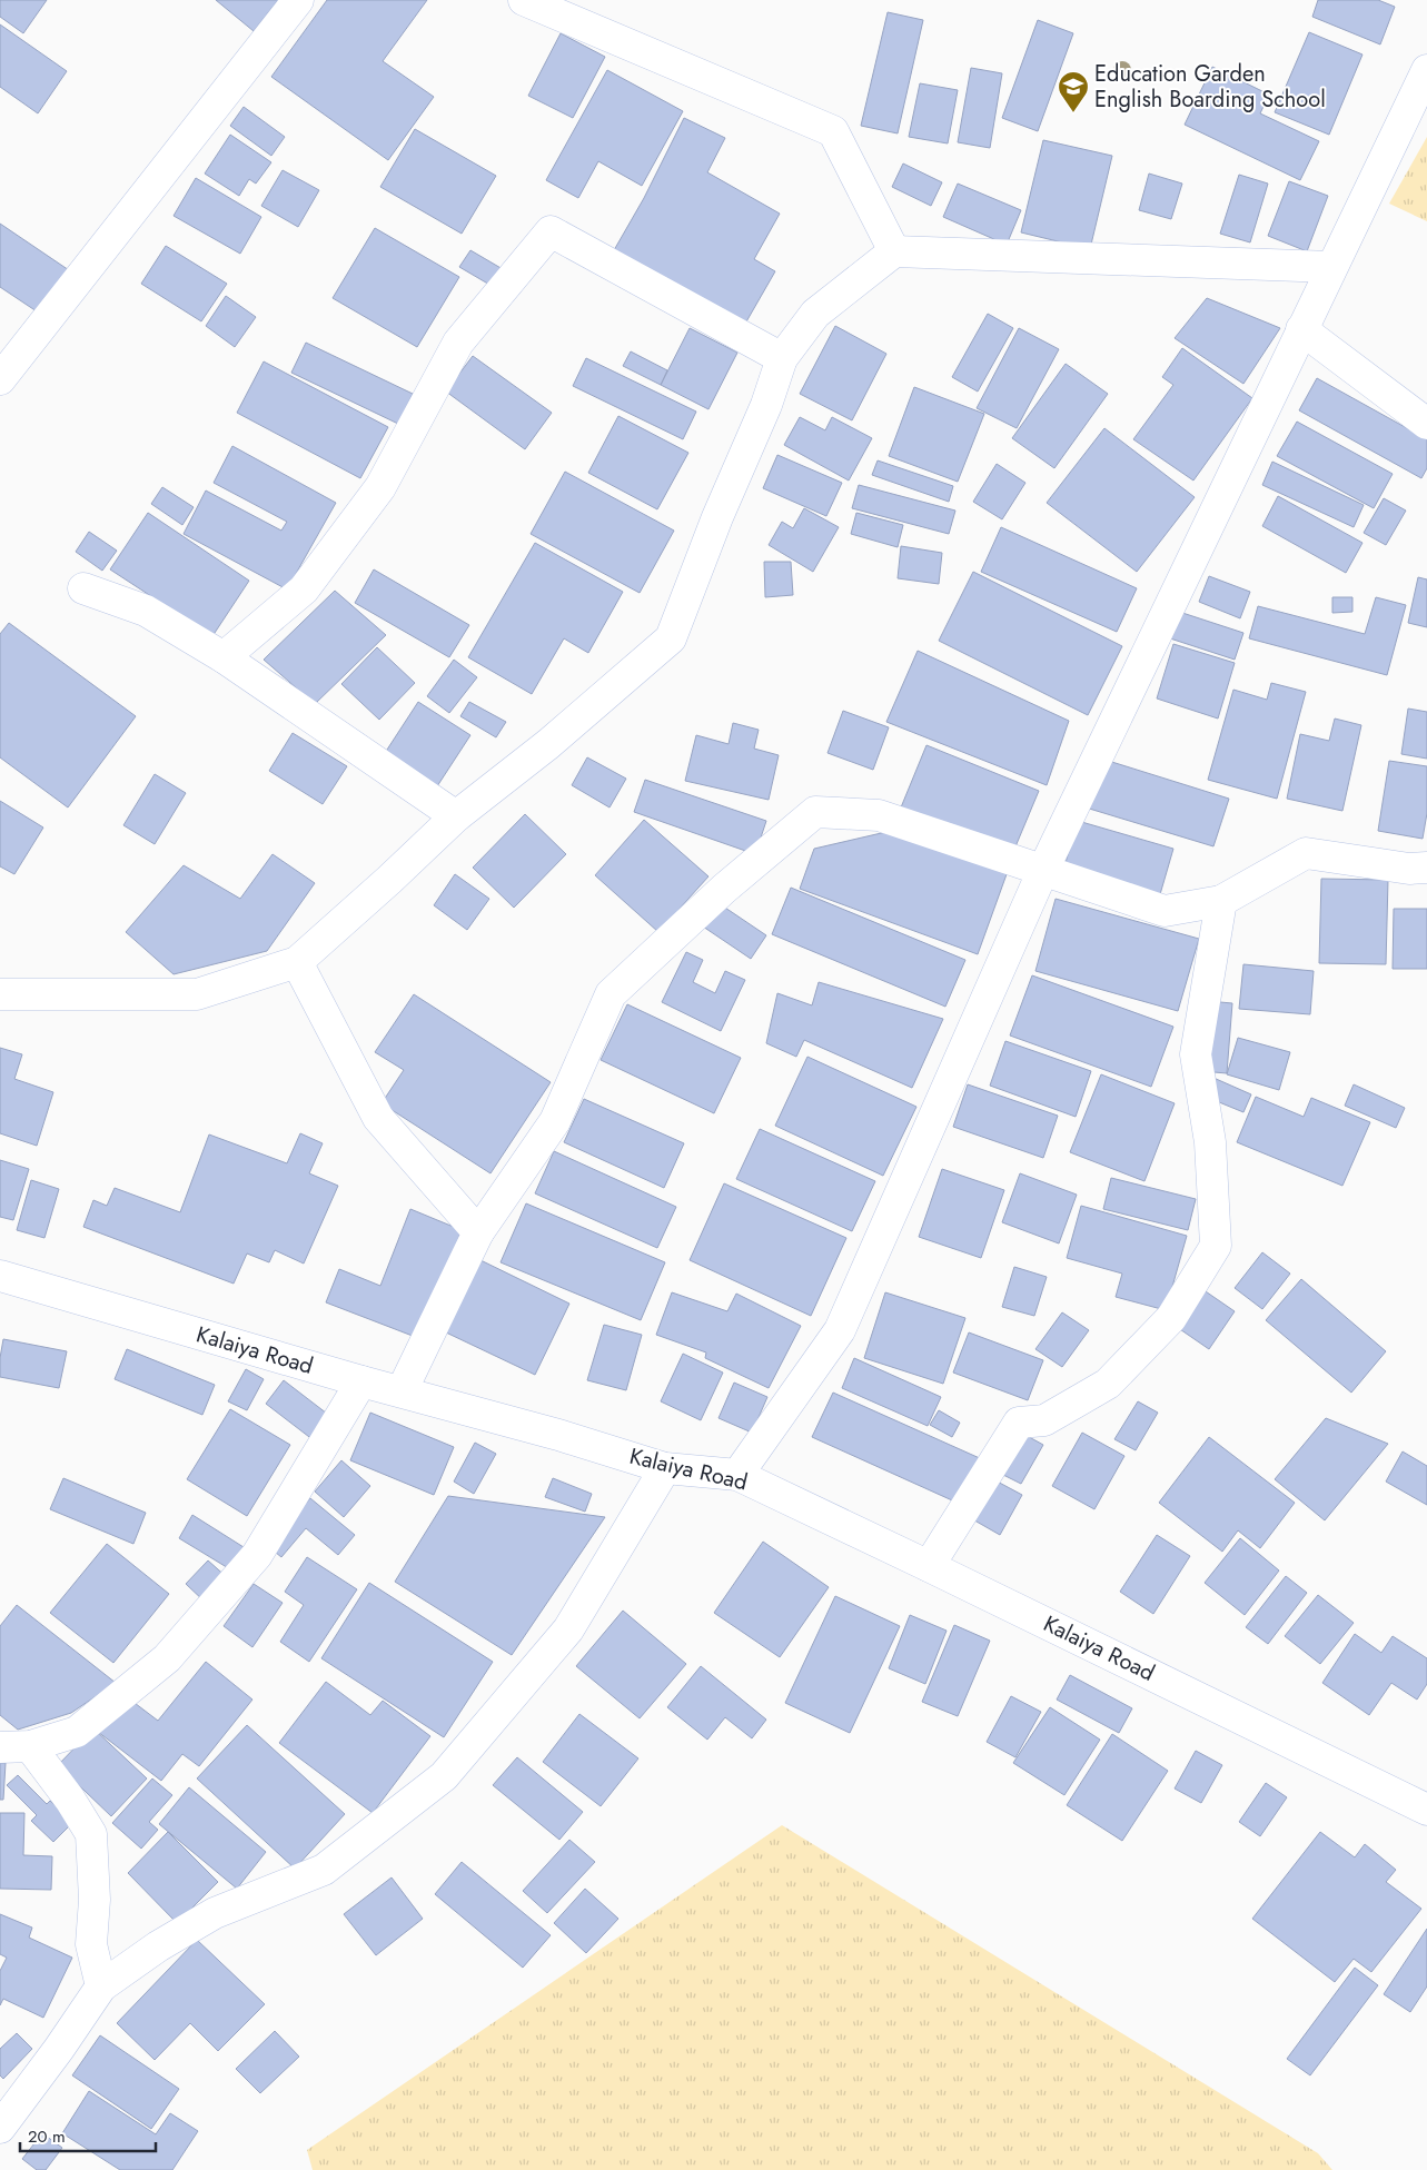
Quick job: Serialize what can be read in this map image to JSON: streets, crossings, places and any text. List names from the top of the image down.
{
  "streets": {
    "street": ["Kalaiya Road"]
  },
  "places": {
    "school or university": ["Education Garden English Boarding School"]
  },
  "scale_bar": "20 m"
}
